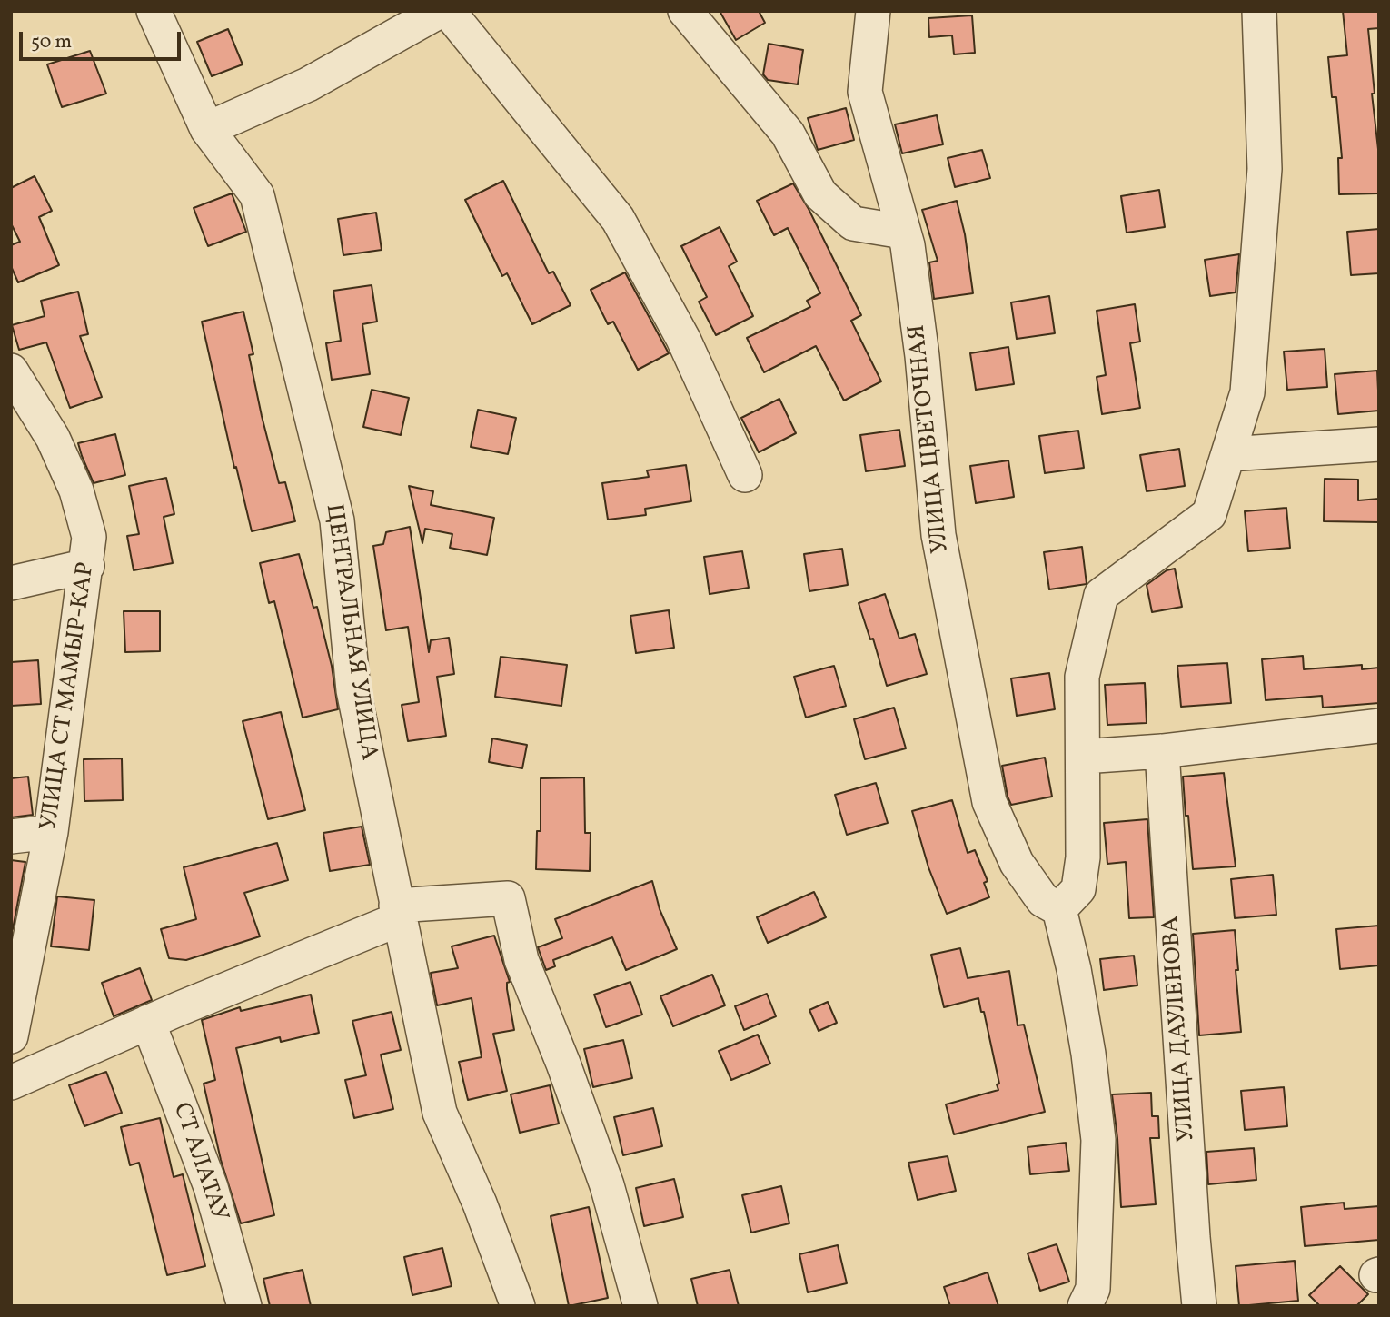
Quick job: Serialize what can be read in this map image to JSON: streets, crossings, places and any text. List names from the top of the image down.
{
  "streets": {
    "street": [
      "УЛИЦА ЦВЕТОЧНАЯ",
      "ЦЕНТРАЛЬНАЯ УЛИЦА",
      "УЛИЦА СТ МАМЫР-КАР",
      "УЛИЦА ДАУЛЕНОВА",
      "СТ АЛАТАУ"
    ]
  },
  "scale_bar": "50 m"
}
